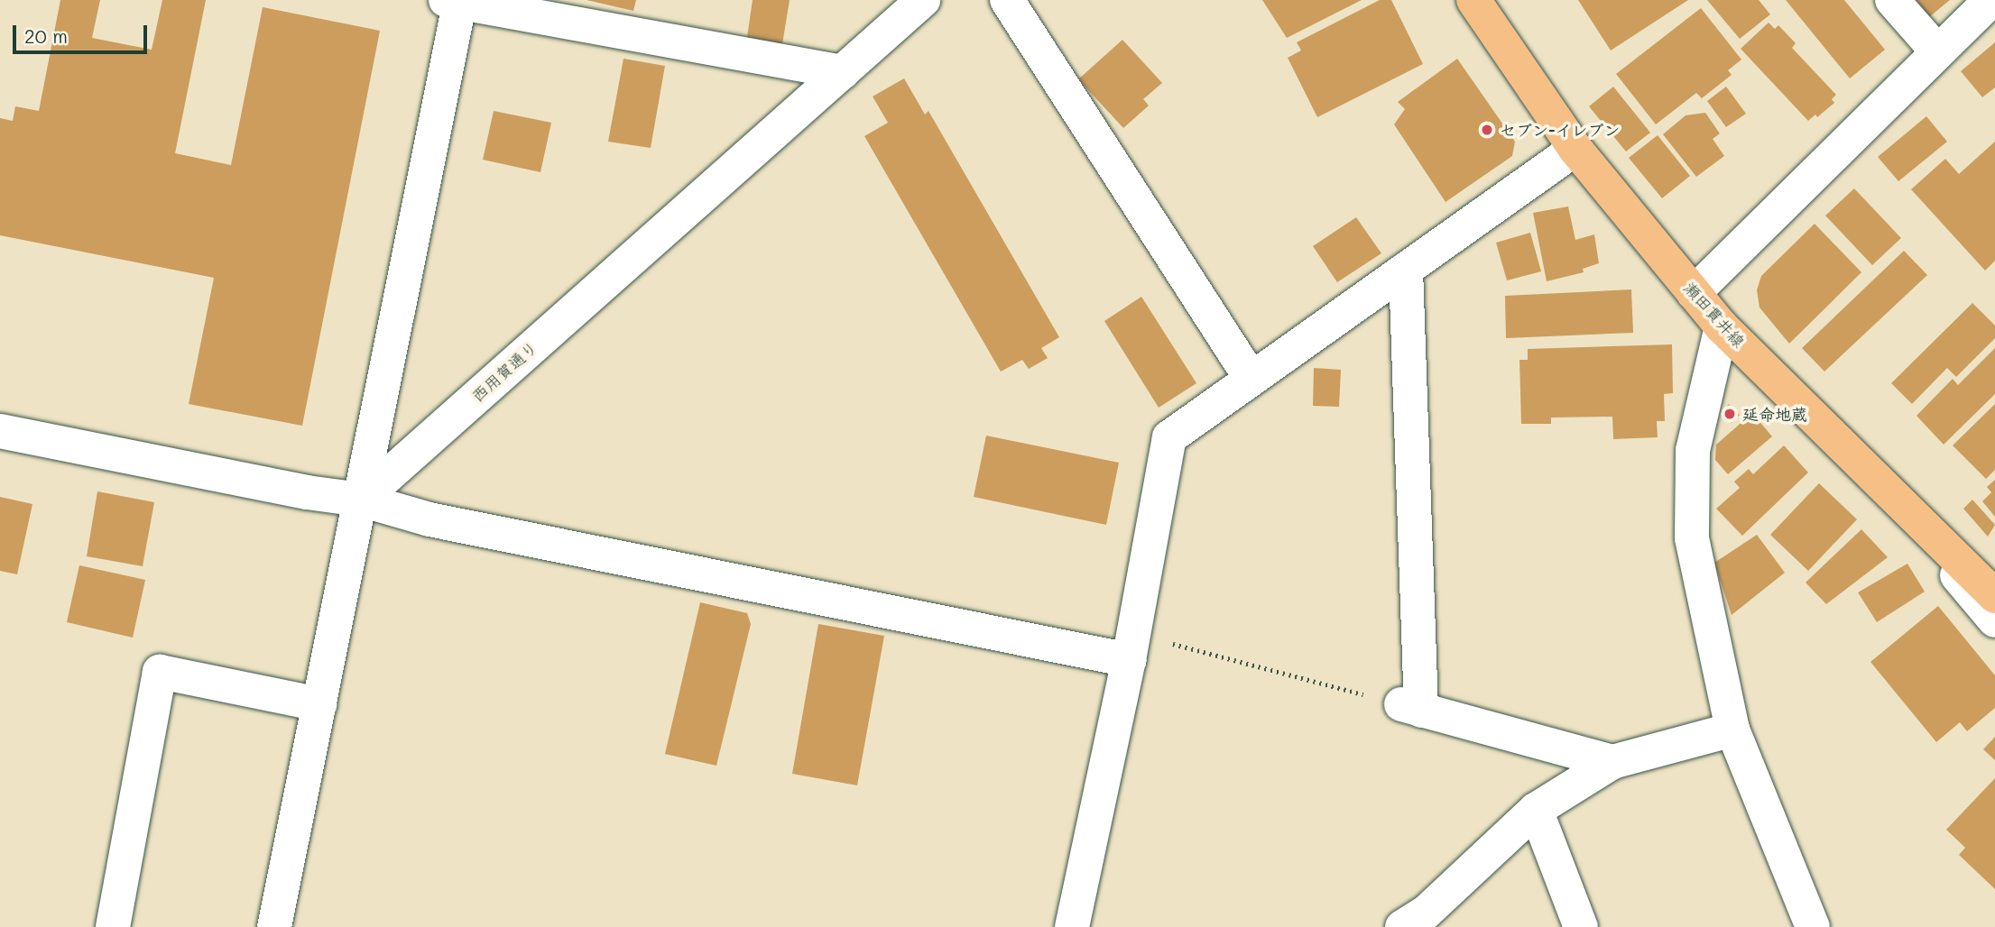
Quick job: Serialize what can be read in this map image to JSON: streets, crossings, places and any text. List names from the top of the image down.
{
  "streets": {
    "main road": ["瀬田貫井線"],
    "street": ["西用賀通り"]
  },
  "places": ["セブン-イレブン", "延命地蔵"],
  "scale_bar": "20 m"
}
